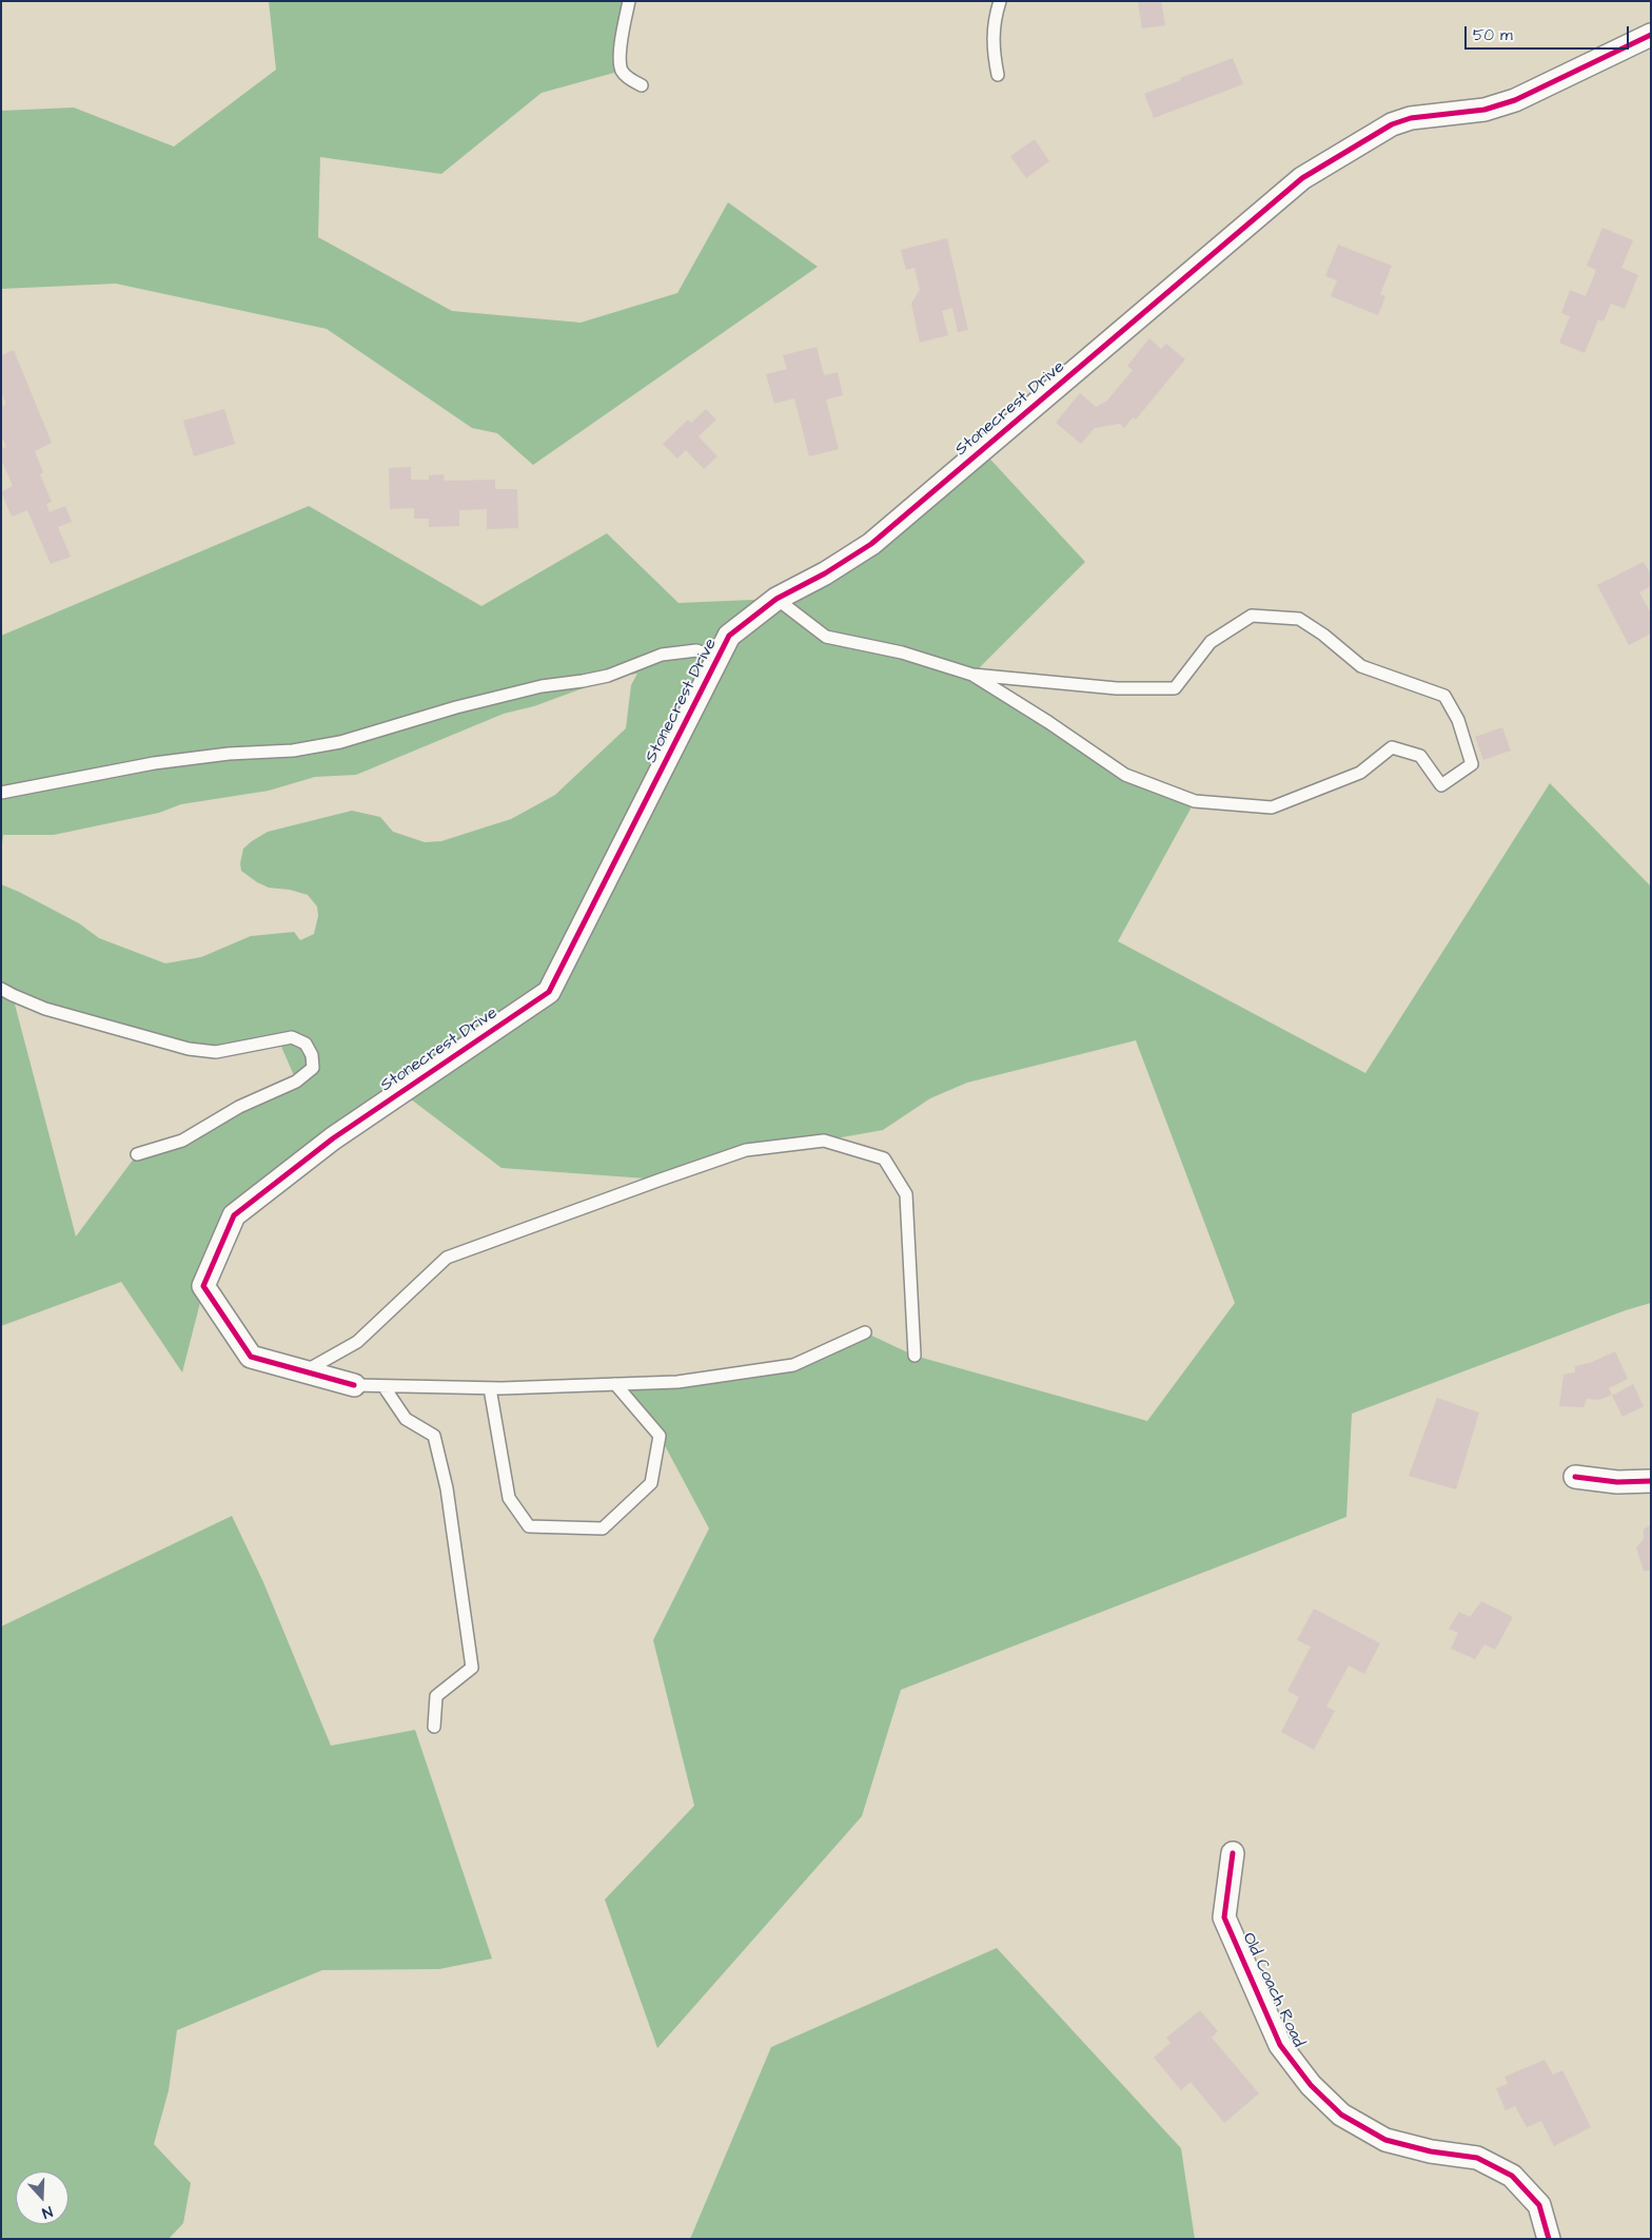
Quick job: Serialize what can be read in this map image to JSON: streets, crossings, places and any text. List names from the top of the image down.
{
  "streets": {
    "street": ["Stonecrest Drive", "Old Coach Road"]
  },
  "scale_bar": "50 m",
  "north": "bottom"
}
